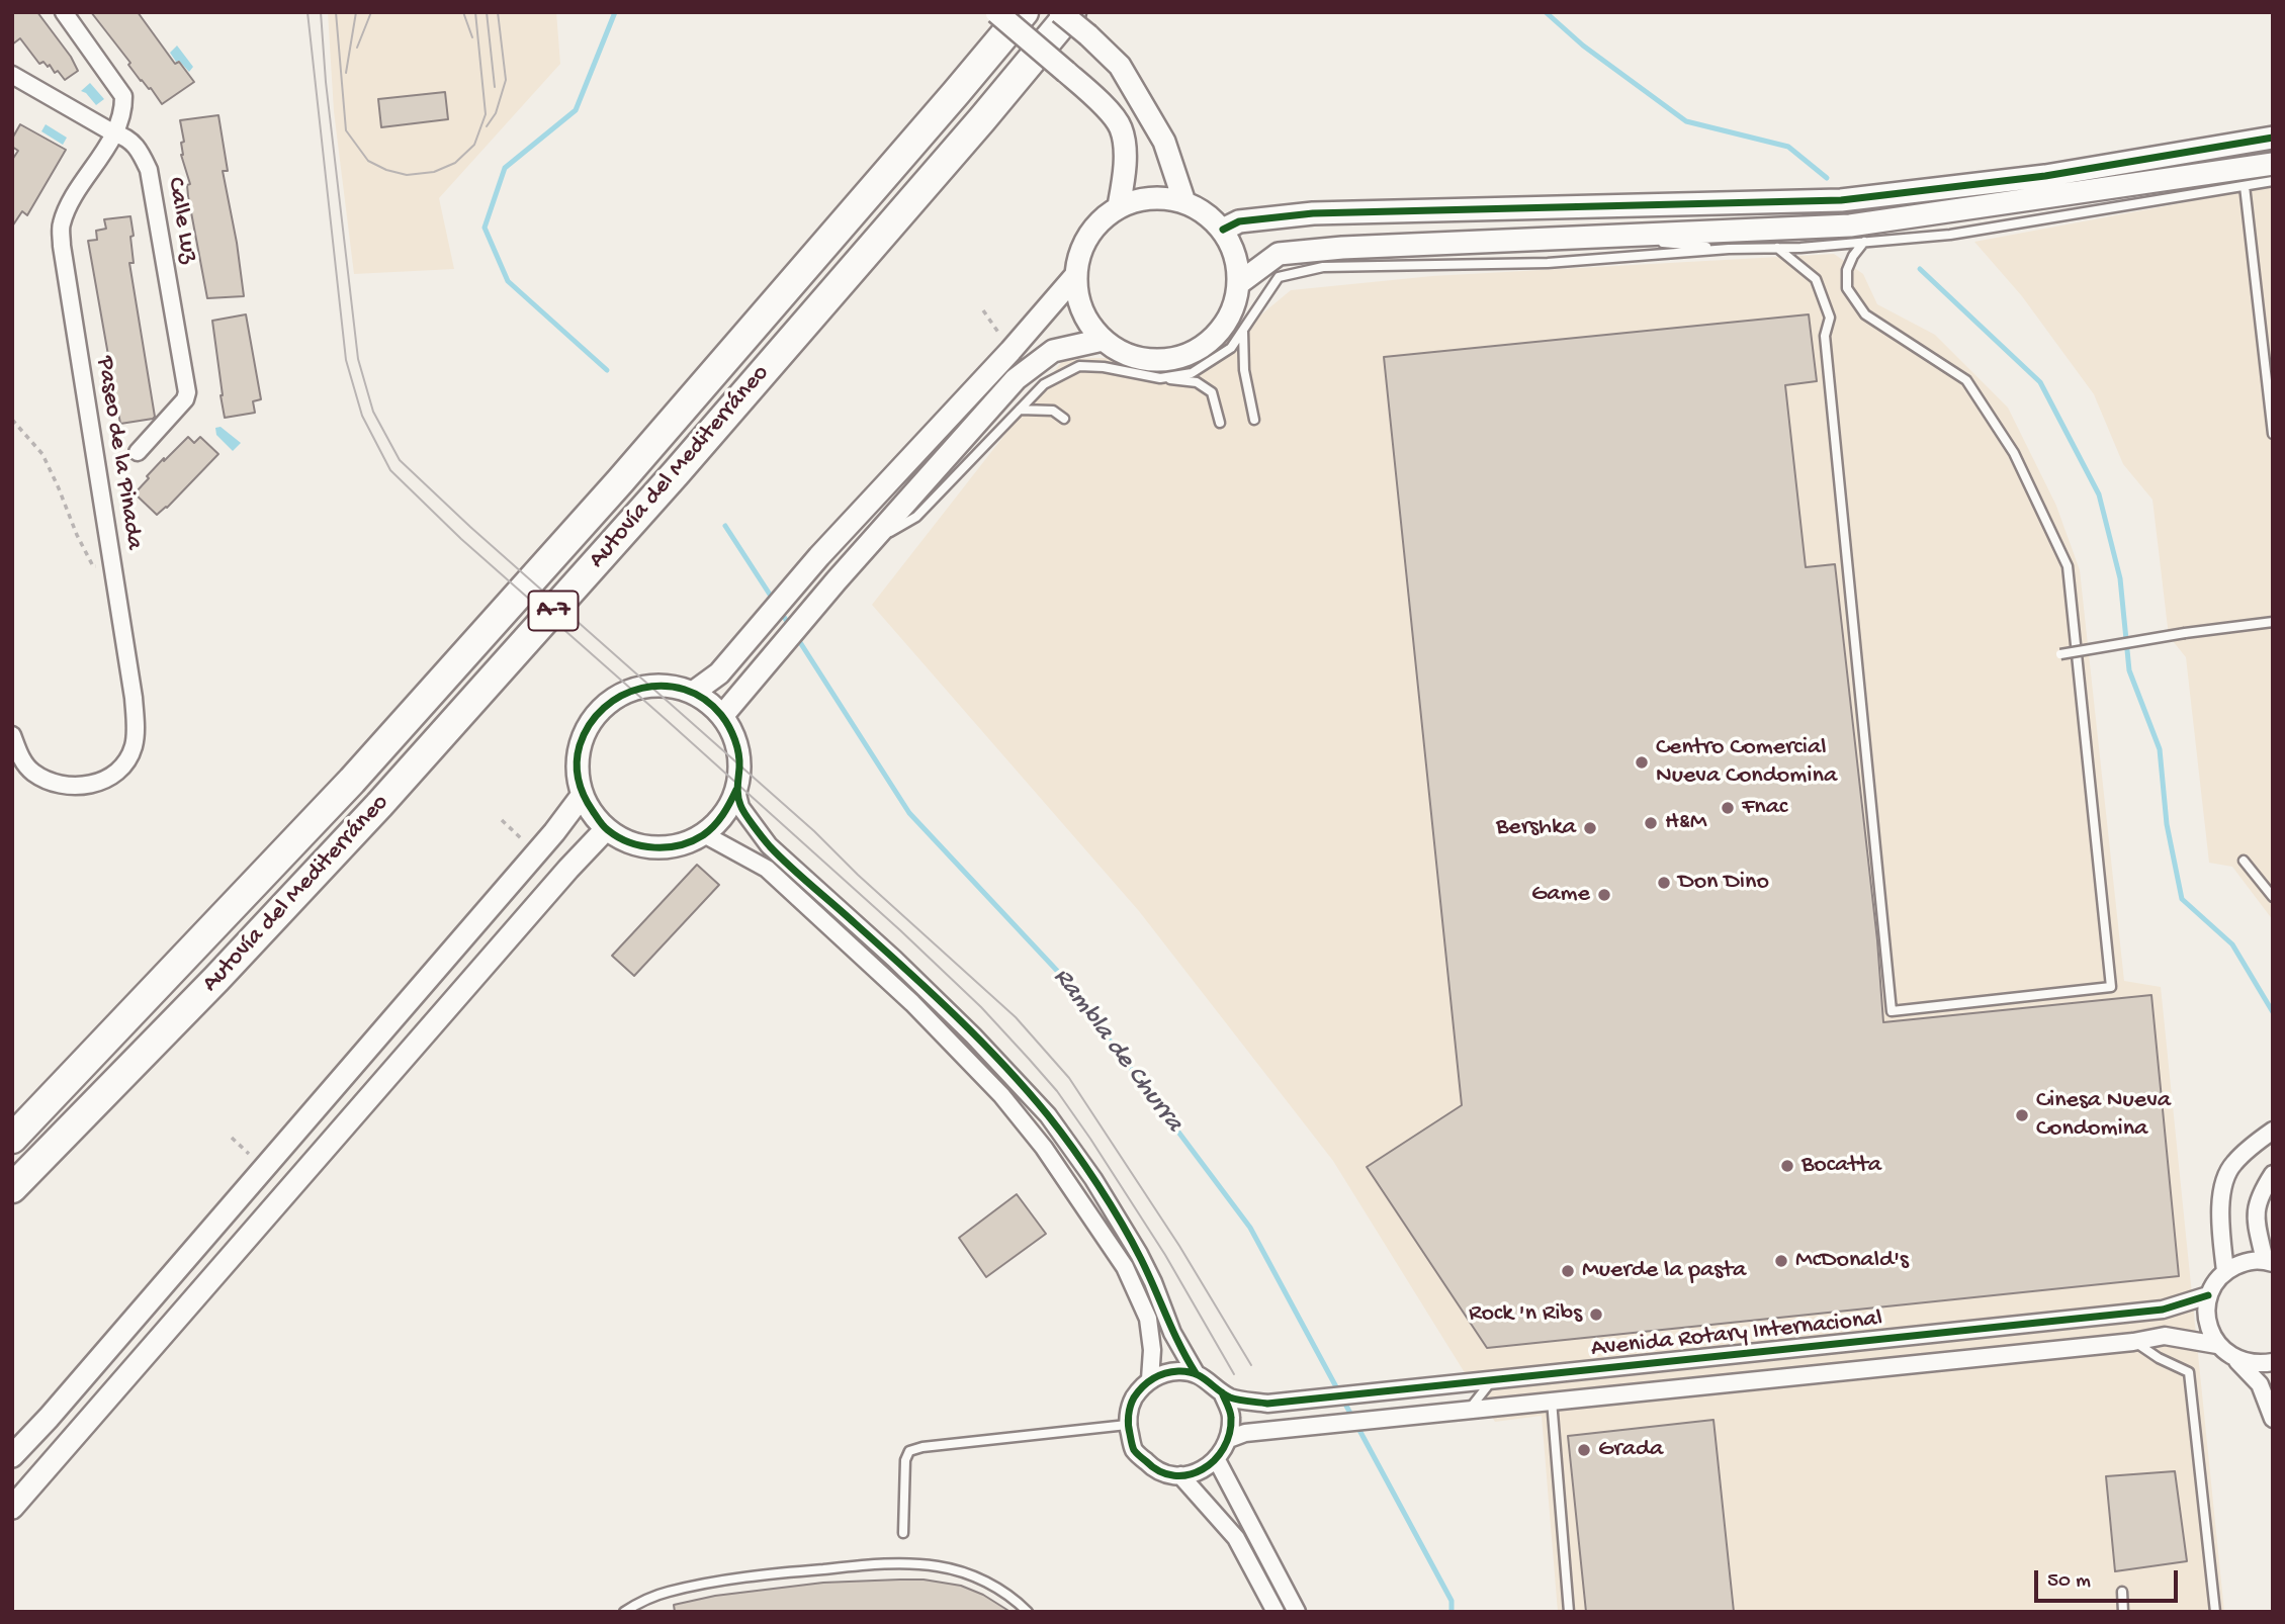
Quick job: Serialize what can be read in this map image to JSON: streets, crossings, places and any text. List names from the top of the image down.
{
  "streets": {
    "highway": ["Autovía del Mediterráneo", "A-7"],
    "street": ["Calle Luz", "Paseo de la Pinada", "Avenida Rotary Internacional"]
  },
  "crossings": [
    ["Calle Luz", "Paseo de la Pinada"]
  ],
  "water": ["Rambla de Churra"],
  "places": [
    "Centro Comercial Nueva Condomina",
    "Fnac",
    "H&M",
    "Bershka",
    "Don Dino",
    "Game",
    "Cinesa Nueva Condomina",
    "Bocatta",
    "McDonald's",
    "Muerde la pasta",
    "Rock 'n Ribs",
    "Grada"
  ],
  "scale_bar": "50 m"
}
